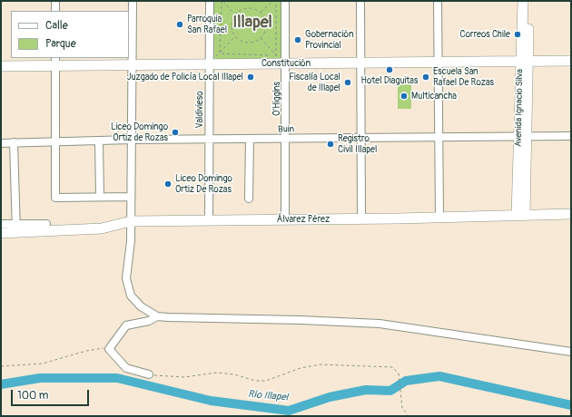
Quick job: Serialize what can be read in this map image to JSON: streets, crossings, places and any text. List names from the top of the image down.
{
  "streets": {
    "main road": ["Constitución", "Avenida Ignacio Silva", "Álvarez Pérez"],
    "street": ["O'Higgins", "Valdivieso", "Buin"]
  },
  "crossings": [
    ["Constitución", "O'Higgins"],
    ["Constitución", "Avenida Ignacio Silva"],
    ["Constitución", "Valdivieso"],
    ["O'Higgins", "Buin"],
    ["O'Higgins", "Álvarez Pérez"],
    ["Avenida Ignacio Silva", "Buin"],
    ["Avenida Ignacio Silva", "Álvarez Pérez"],
    ["Valdivieso", "Buin"],
    ["Valdivieso", "Álvarez Pérez"]
  ],
  "districts": ["Illapel"],
  "water": ["Río Illapel"],
  "places": [
    "Parroquia San Rafael",
    "Correos Chile",
    "Gobernación Provincial",
    "Hotel Diaguitas",
    "Juzgado de Policía Local Illapel",
    "Escuela San Rafael De Rozas",
    "Fiscalía Local de Illapel",
    "Multicancha",
    "Liceo Domingo Ortiz de Rozas",
    "Registro Civil Illapel",
    "Liceo Domingo Ortiz De Rozas"
  ],
  "legend": ["Calle", "Parque"],
  "scale_bar": "100 m"
}
